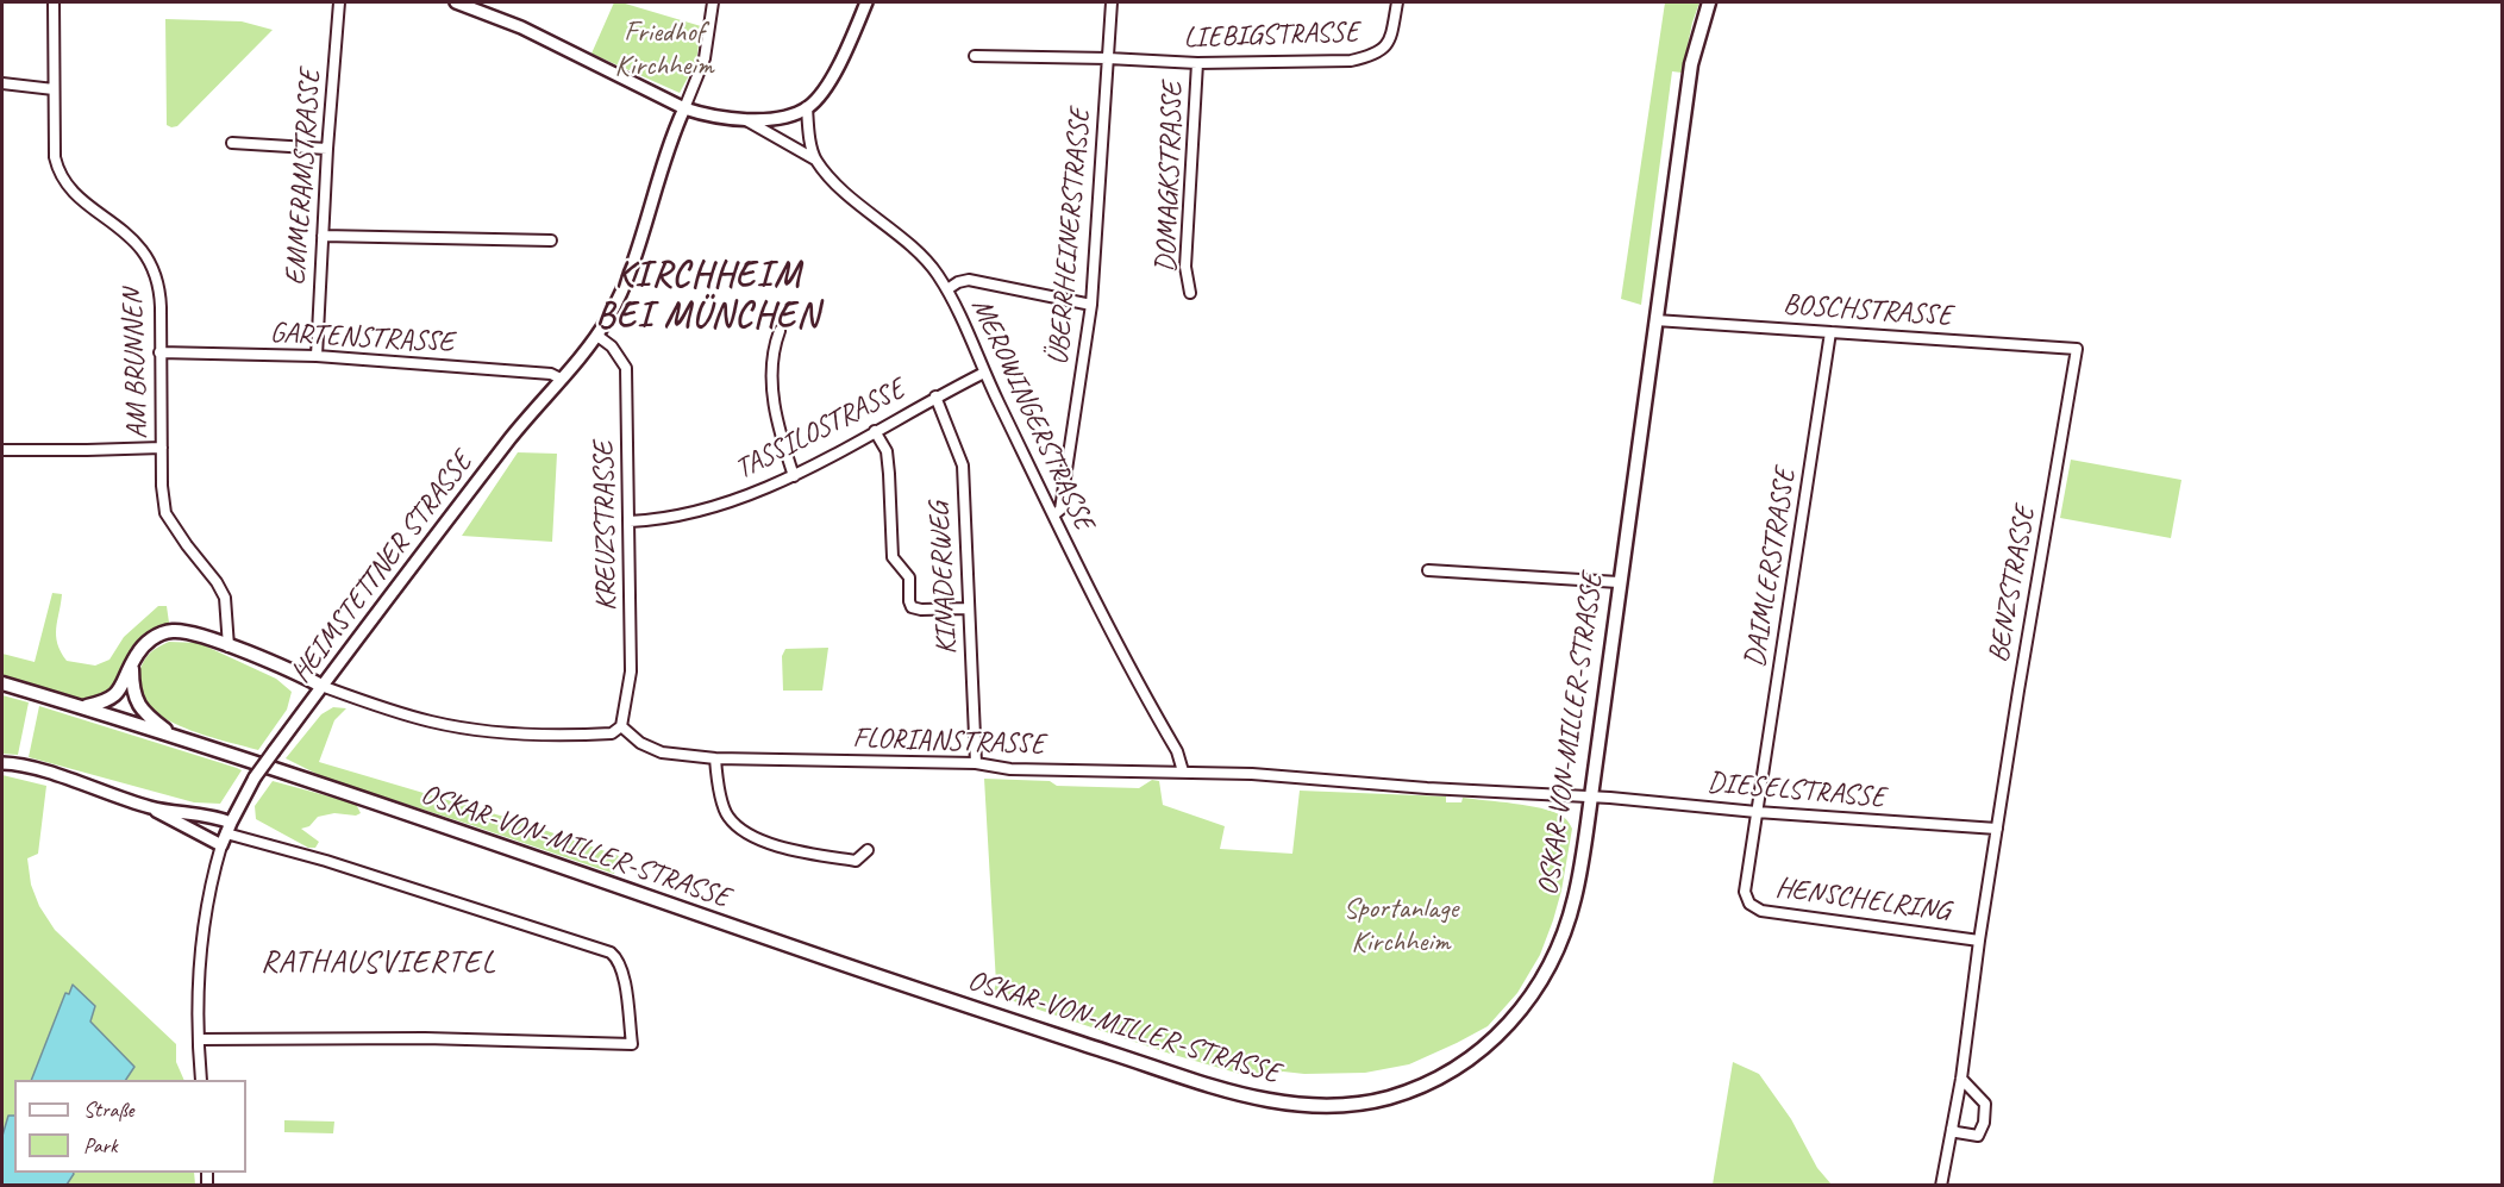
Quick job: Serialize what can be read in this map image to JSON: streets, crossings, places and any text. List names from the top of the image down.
{
  "streets": {
    "main road": ["OSKAR-VON-MILLER-STRASSE"],
    "street": [
      "LIEBIGSTRASSE",
      "EMMERAMSTRASSE",
      "DOMAGKSTRASSE",
      "ÜBERRHEINERSTRASSE",
      "BOSCHSTRASSE",
      "GARTENSTRASSE",
      "AM BRUNNEN",
      "MEROWINGERSTRASSE",
      "TASSILOSTRASSE",
      "KREUZSTRASSE",
      "HEIMSTETTNER STRASSE",
      "DAIMLERSTRASSE",
      "KINADERWEG",
      "BENZSTRASSE",
      "FLORIANSTRASSE",
      "DIESELSTRASSE",
      "HENSCHELRING"
    ]
  },
  "crossings": [
    ["LIEBIGSTRASSE", "DOMAGKSTRASSE"],
    ["LIEBIGSTRASSE", "ÜBERRHEINERSTRASSE"],
    ["EMMERAMSTRASSE", "GARTENSTRASSE"],
    ["ÜBERRHEINERSTRASSE", "MEROWINGERSTRASSE"],
    ["BOSCHSTRASSE", "DAIMLERSTRASSE"],
    ["BOSCHSTRASSE", "BENZSTRASSE"],
    ["BOSCHSTRASSE", "OSKAR-VON-MILLER-STRASSE"],
    ["GARTENSTRASSE", "AM BRUNNEN"],
    ["GARTENSTRASSE", "HEIMSTETTNER STRASSE"],
    ["MEROWINGERSTRASSE", "TASSILOSTRASSE"],
    ["MEROWINGERSTRASSE", "FLORIANSTRASSE"],
    ["TASSILOSTRASSE", "KREUZSTRASSE"],
    ["TASSILOSTRASSE", "KINADERWEG"],
    ["KREUZSTRASSE", "HEIMSTETTNER STRASSE"],
    ["KREUZSTRASSE", "FLORIANSTRASSE"],
    ["DAIMLERSTRASSE", "DIESELSTRASSE"],
    ["DAIMLERSTRASSE", "HENSCHELRING"],
    ["KINADERWEG", "FLORIANSTRASSE"],
    ["BENZSTRASSE", "DIESELSTRASSE"],
    ["BENZSTRASSE", "HENSCHELRING"],
    ["OSKAR-VON-MILLER-STRASSE", "FLORIANSTRASSE"],
    ["OSKAR-VON-MILLER-STRASSE", "DIESELSTRASSE"],
    ["FLORIANSTRASSE", "DIESELSTRASSE"],
    ["DIESELSTRASSE", "HENSCHELRING"]
  ],
  "districts": ["KIRCHHEIM BEI MÜNCHEN", "RATHAUSVIERTEL"],
  "parks": ["Friedhof Kirchheim", "Sportanlage Kirchheim"],
  "legend": ["Straße", "Park"]
}
